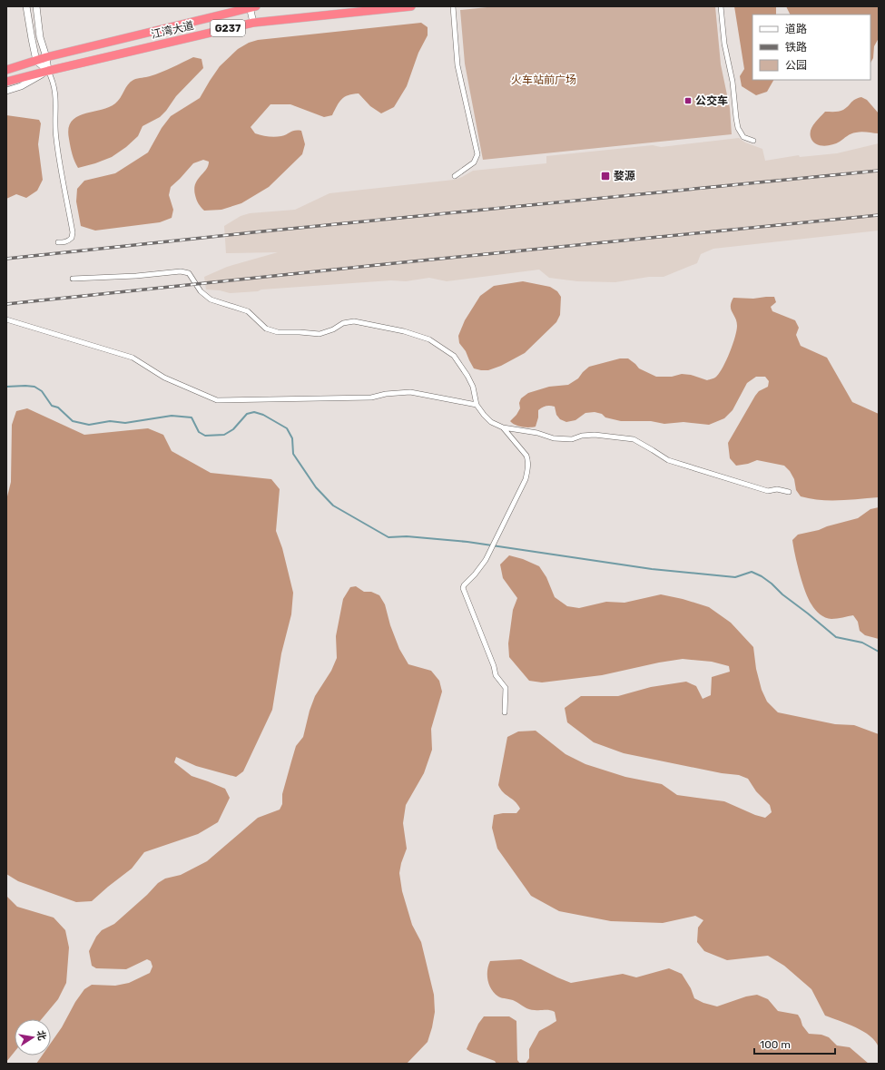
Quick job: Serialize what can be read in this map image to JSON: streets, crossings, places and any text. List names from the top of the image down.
{
  "streets": {
    "highway": ["G237", "江湾大道"]
  },
  "parks": ["火车站前广场"],
  "places": {
    "transit": ["公交车", "婺源"]
  },
  "legend": ["道路", "铁路", "公园"],
  "scale_bar": "100 m",
  "north": "right"
}
